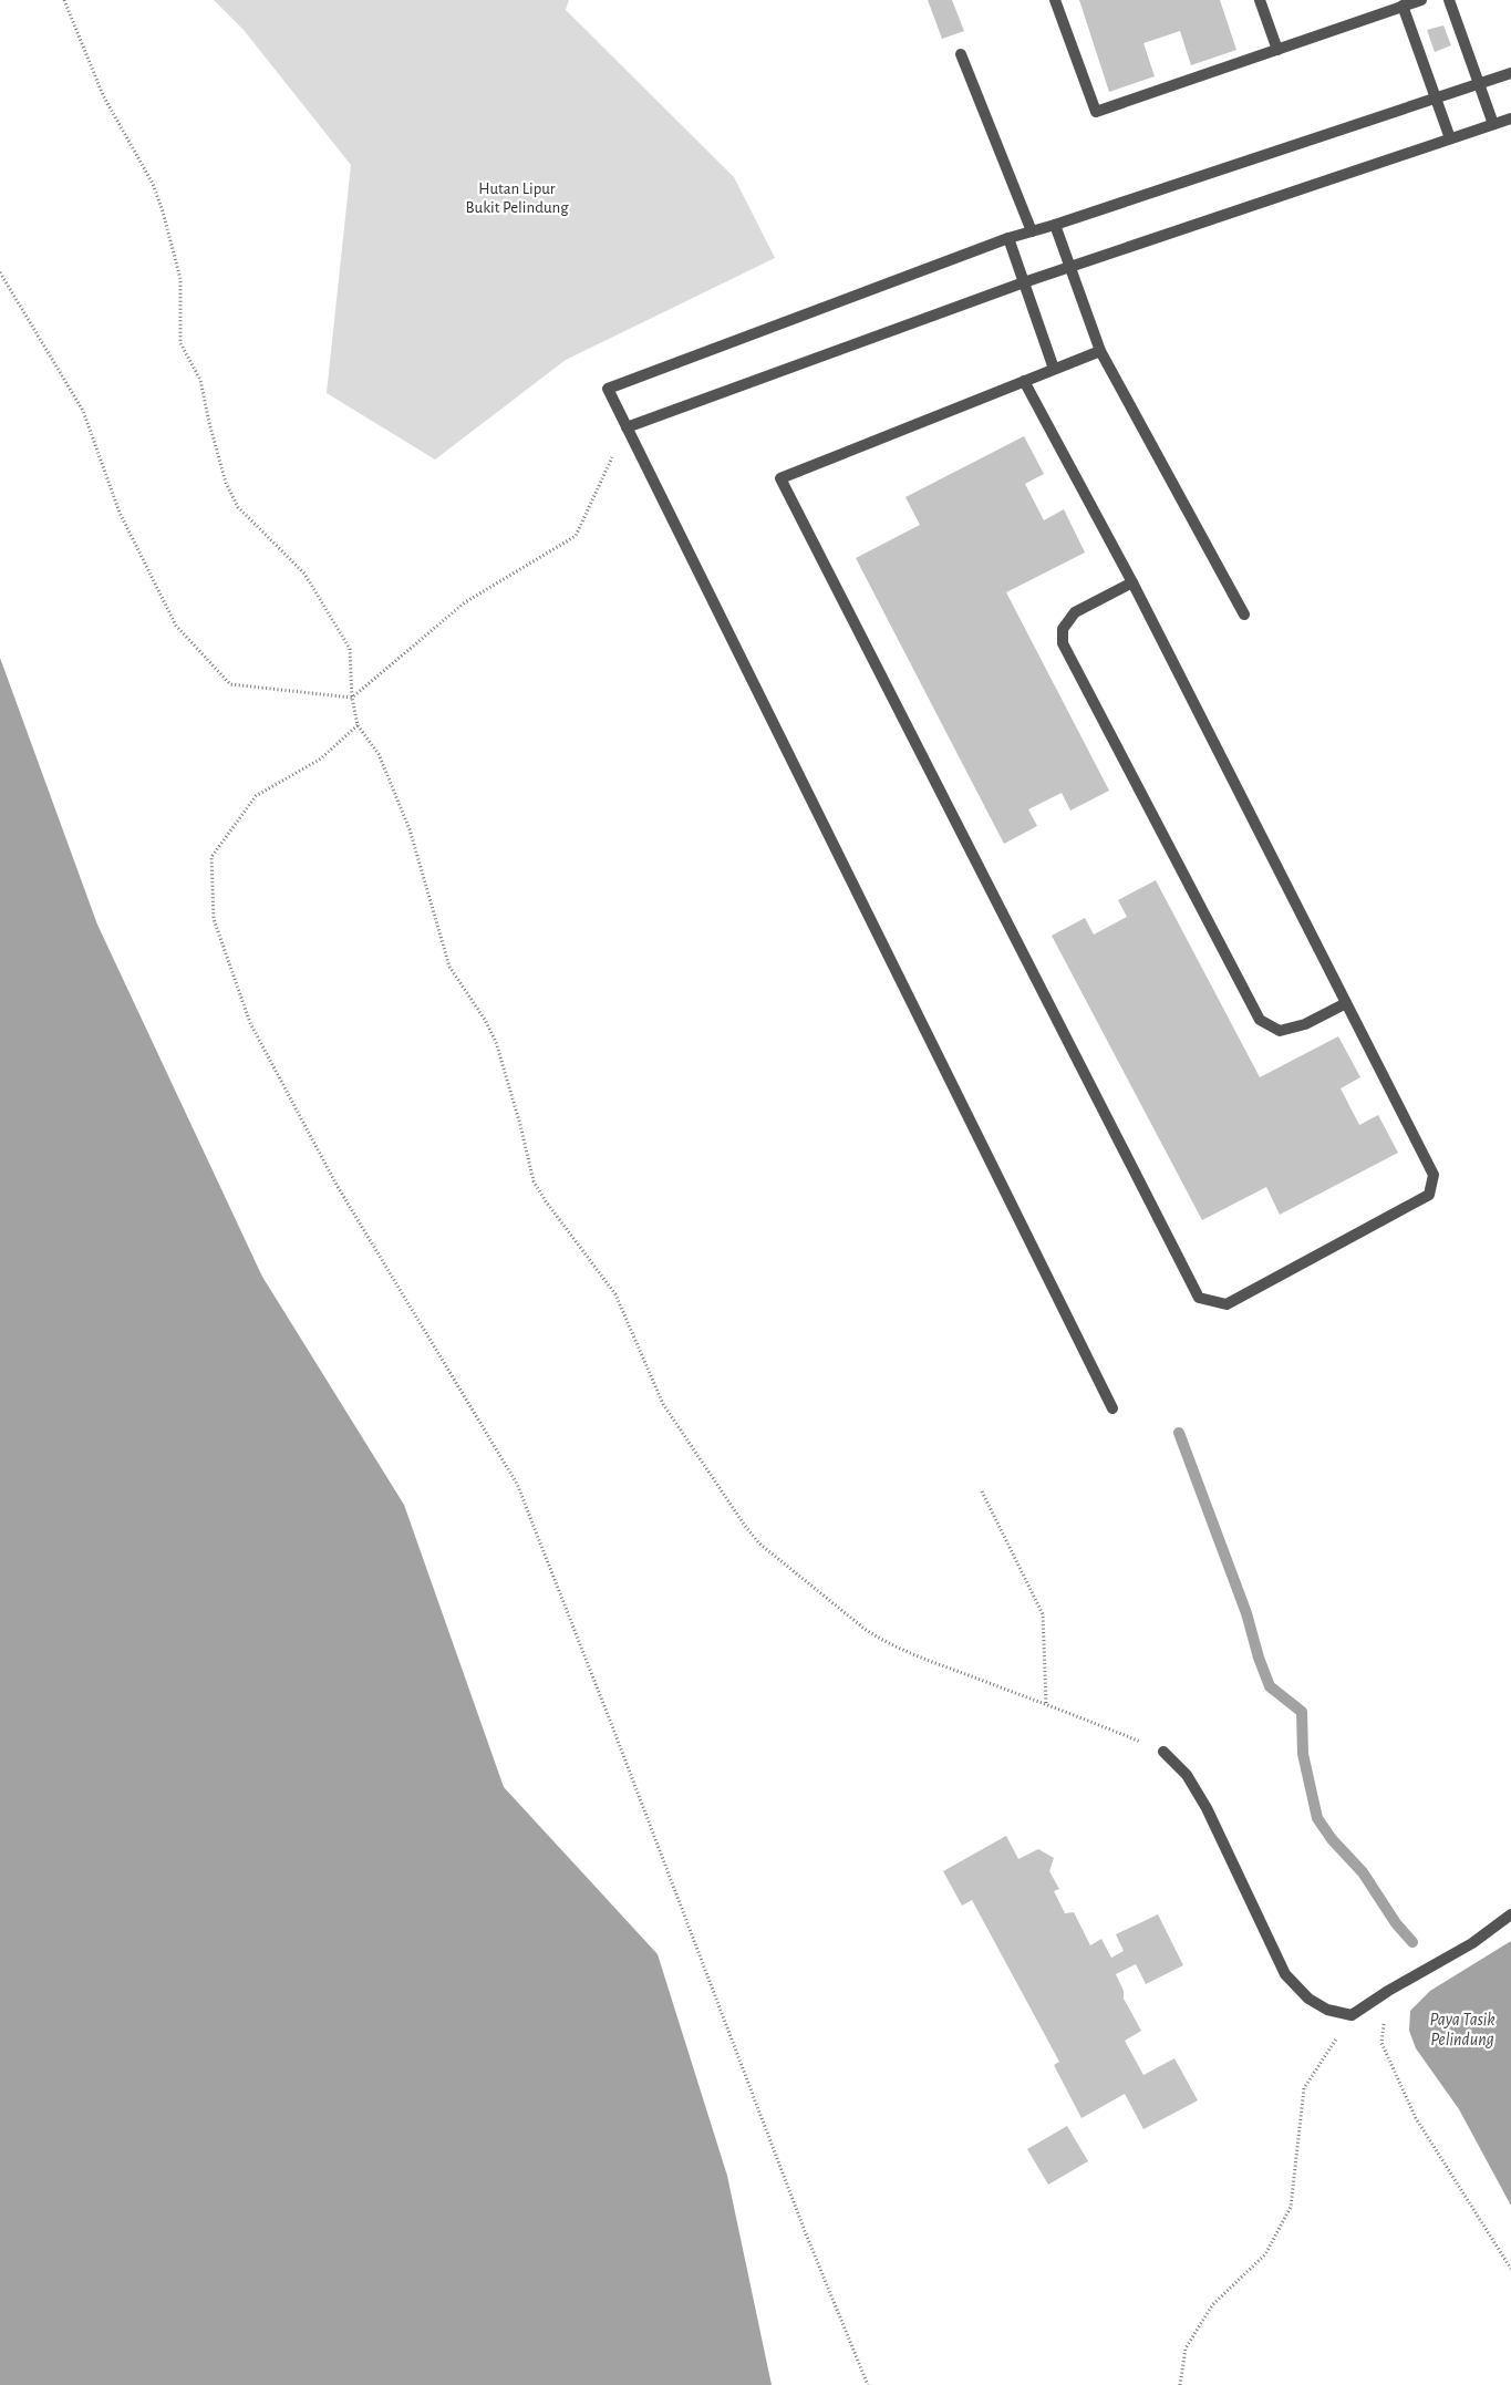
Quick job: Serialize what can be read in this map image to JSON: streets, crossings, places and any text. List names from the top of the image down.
{
  "water": ["Paya Tasik Pelindung"],
  "parks": ["Hutan Lipur Bukit Pelindung"]
}
